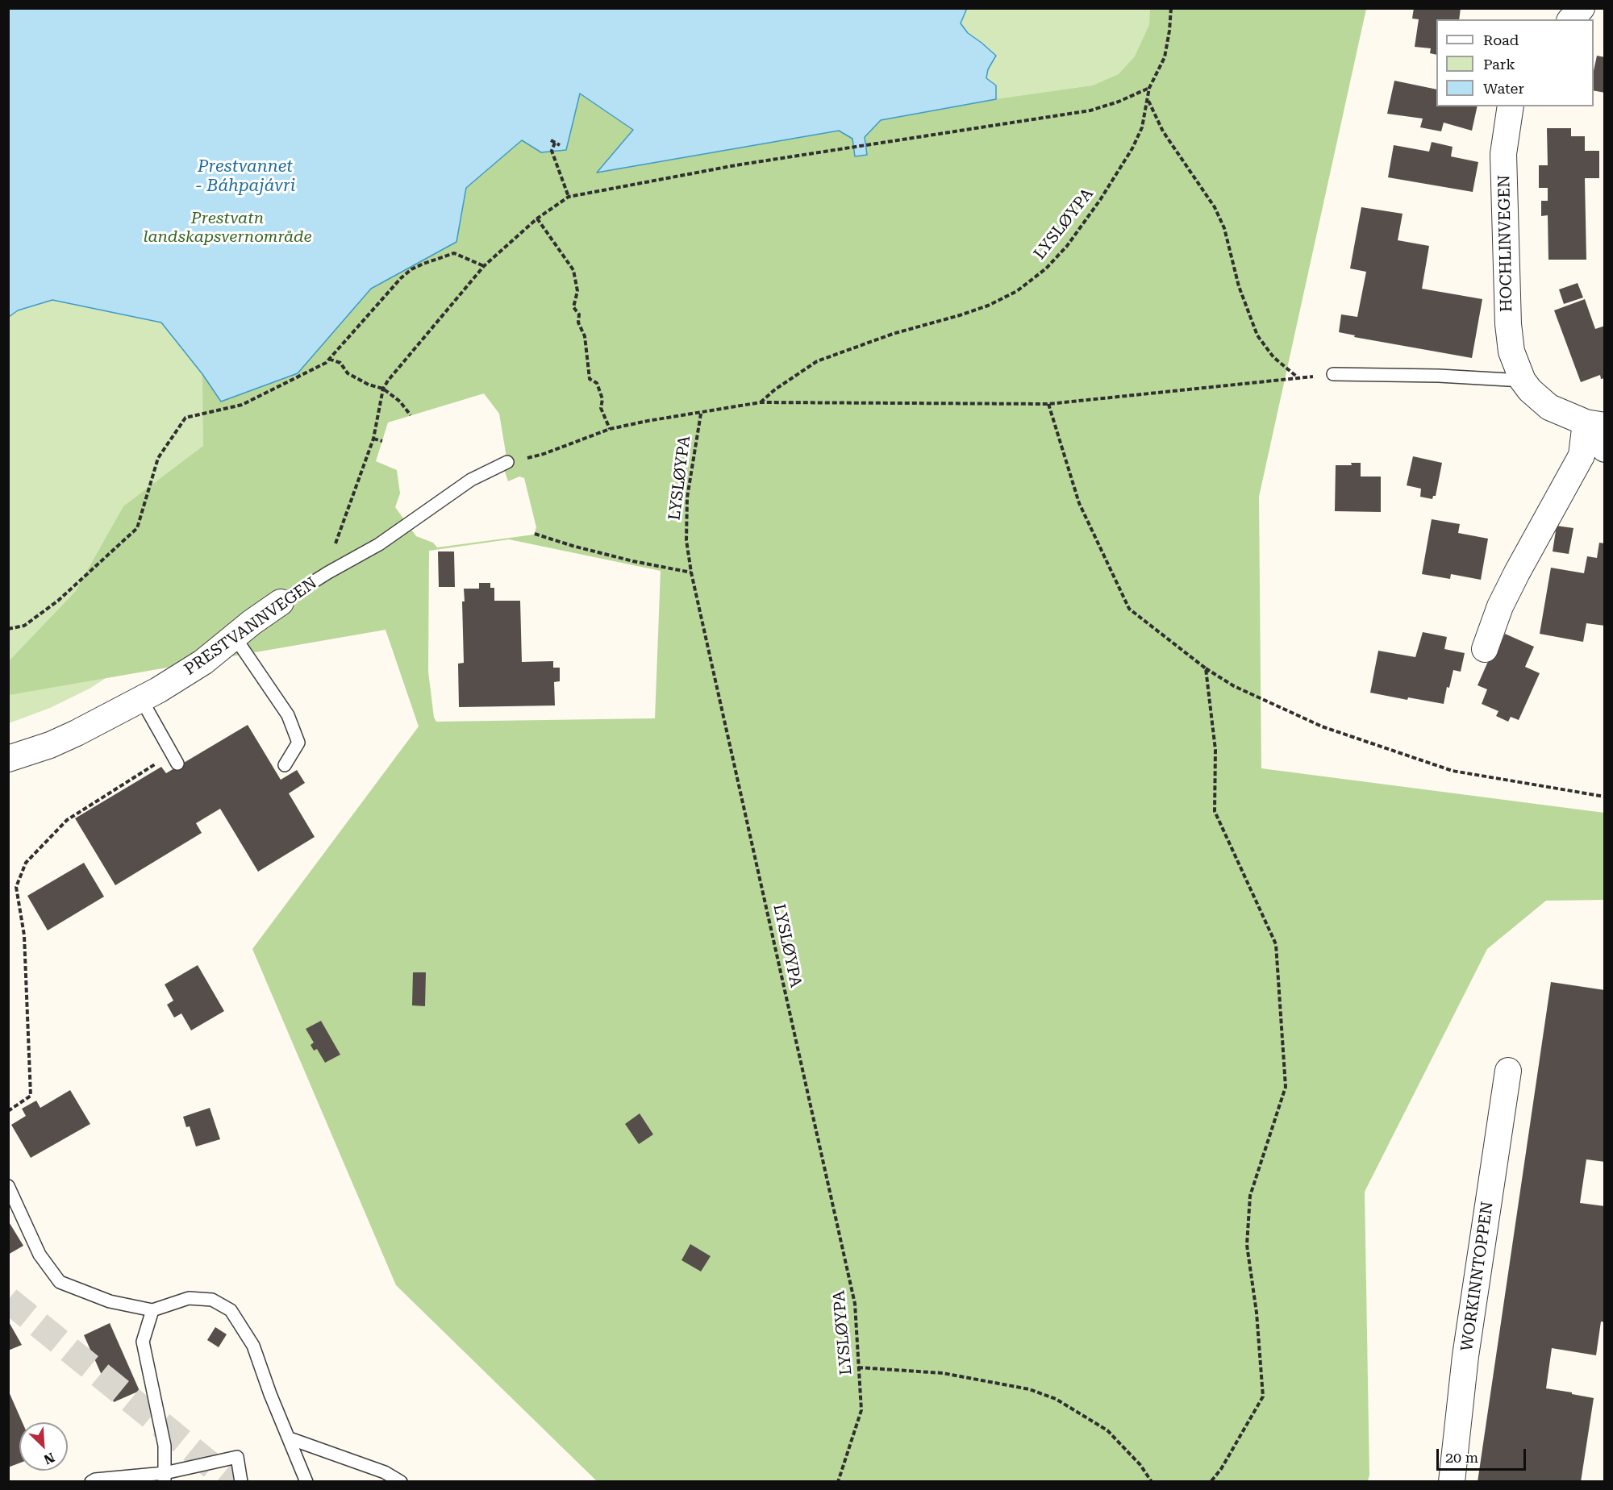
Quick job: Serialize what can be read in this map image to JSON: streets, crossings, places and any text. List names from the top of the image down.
{
  "streets": {
    "street": ["HOCHLINVEGEN", "PRESTVANNVEGEN", "WORKINNTOPPEN"],
    "path": ["LYSLØYPA"]
  },
  "water": ["Prestvannet - Báhpajávri"],
  "parks": ["Prestvatn landskapsvernområde"],
  "legend": ["Road", "Park", "Water"],
  "scale_bar": "20 m",
  "north": "bottom right"
}
